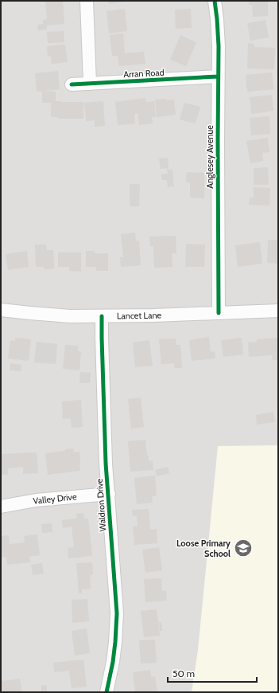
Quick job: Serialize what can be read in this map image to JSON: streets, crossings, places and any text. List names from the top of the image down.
{
  "streets": {
    "street": [
      "Arran Road",
      "Anglesey Avenue",
      "Lancet Lane",
      "Valley Drive",
      "Waldron Drive"
    ]
  },
  "crossings": [
    ["Arran Road", "Anglesey Avenue"],
    ["Anglesey Avenue", "Lancet Lane"],
    ["Lancet Lane", "Waldron Drive"],
    ["Valley Drive", "Waldron Drive"]
  ],
  "places": {
    "school or university": ["Loose Primary School"]
  },
  "scale_bar": "50 m"
}
